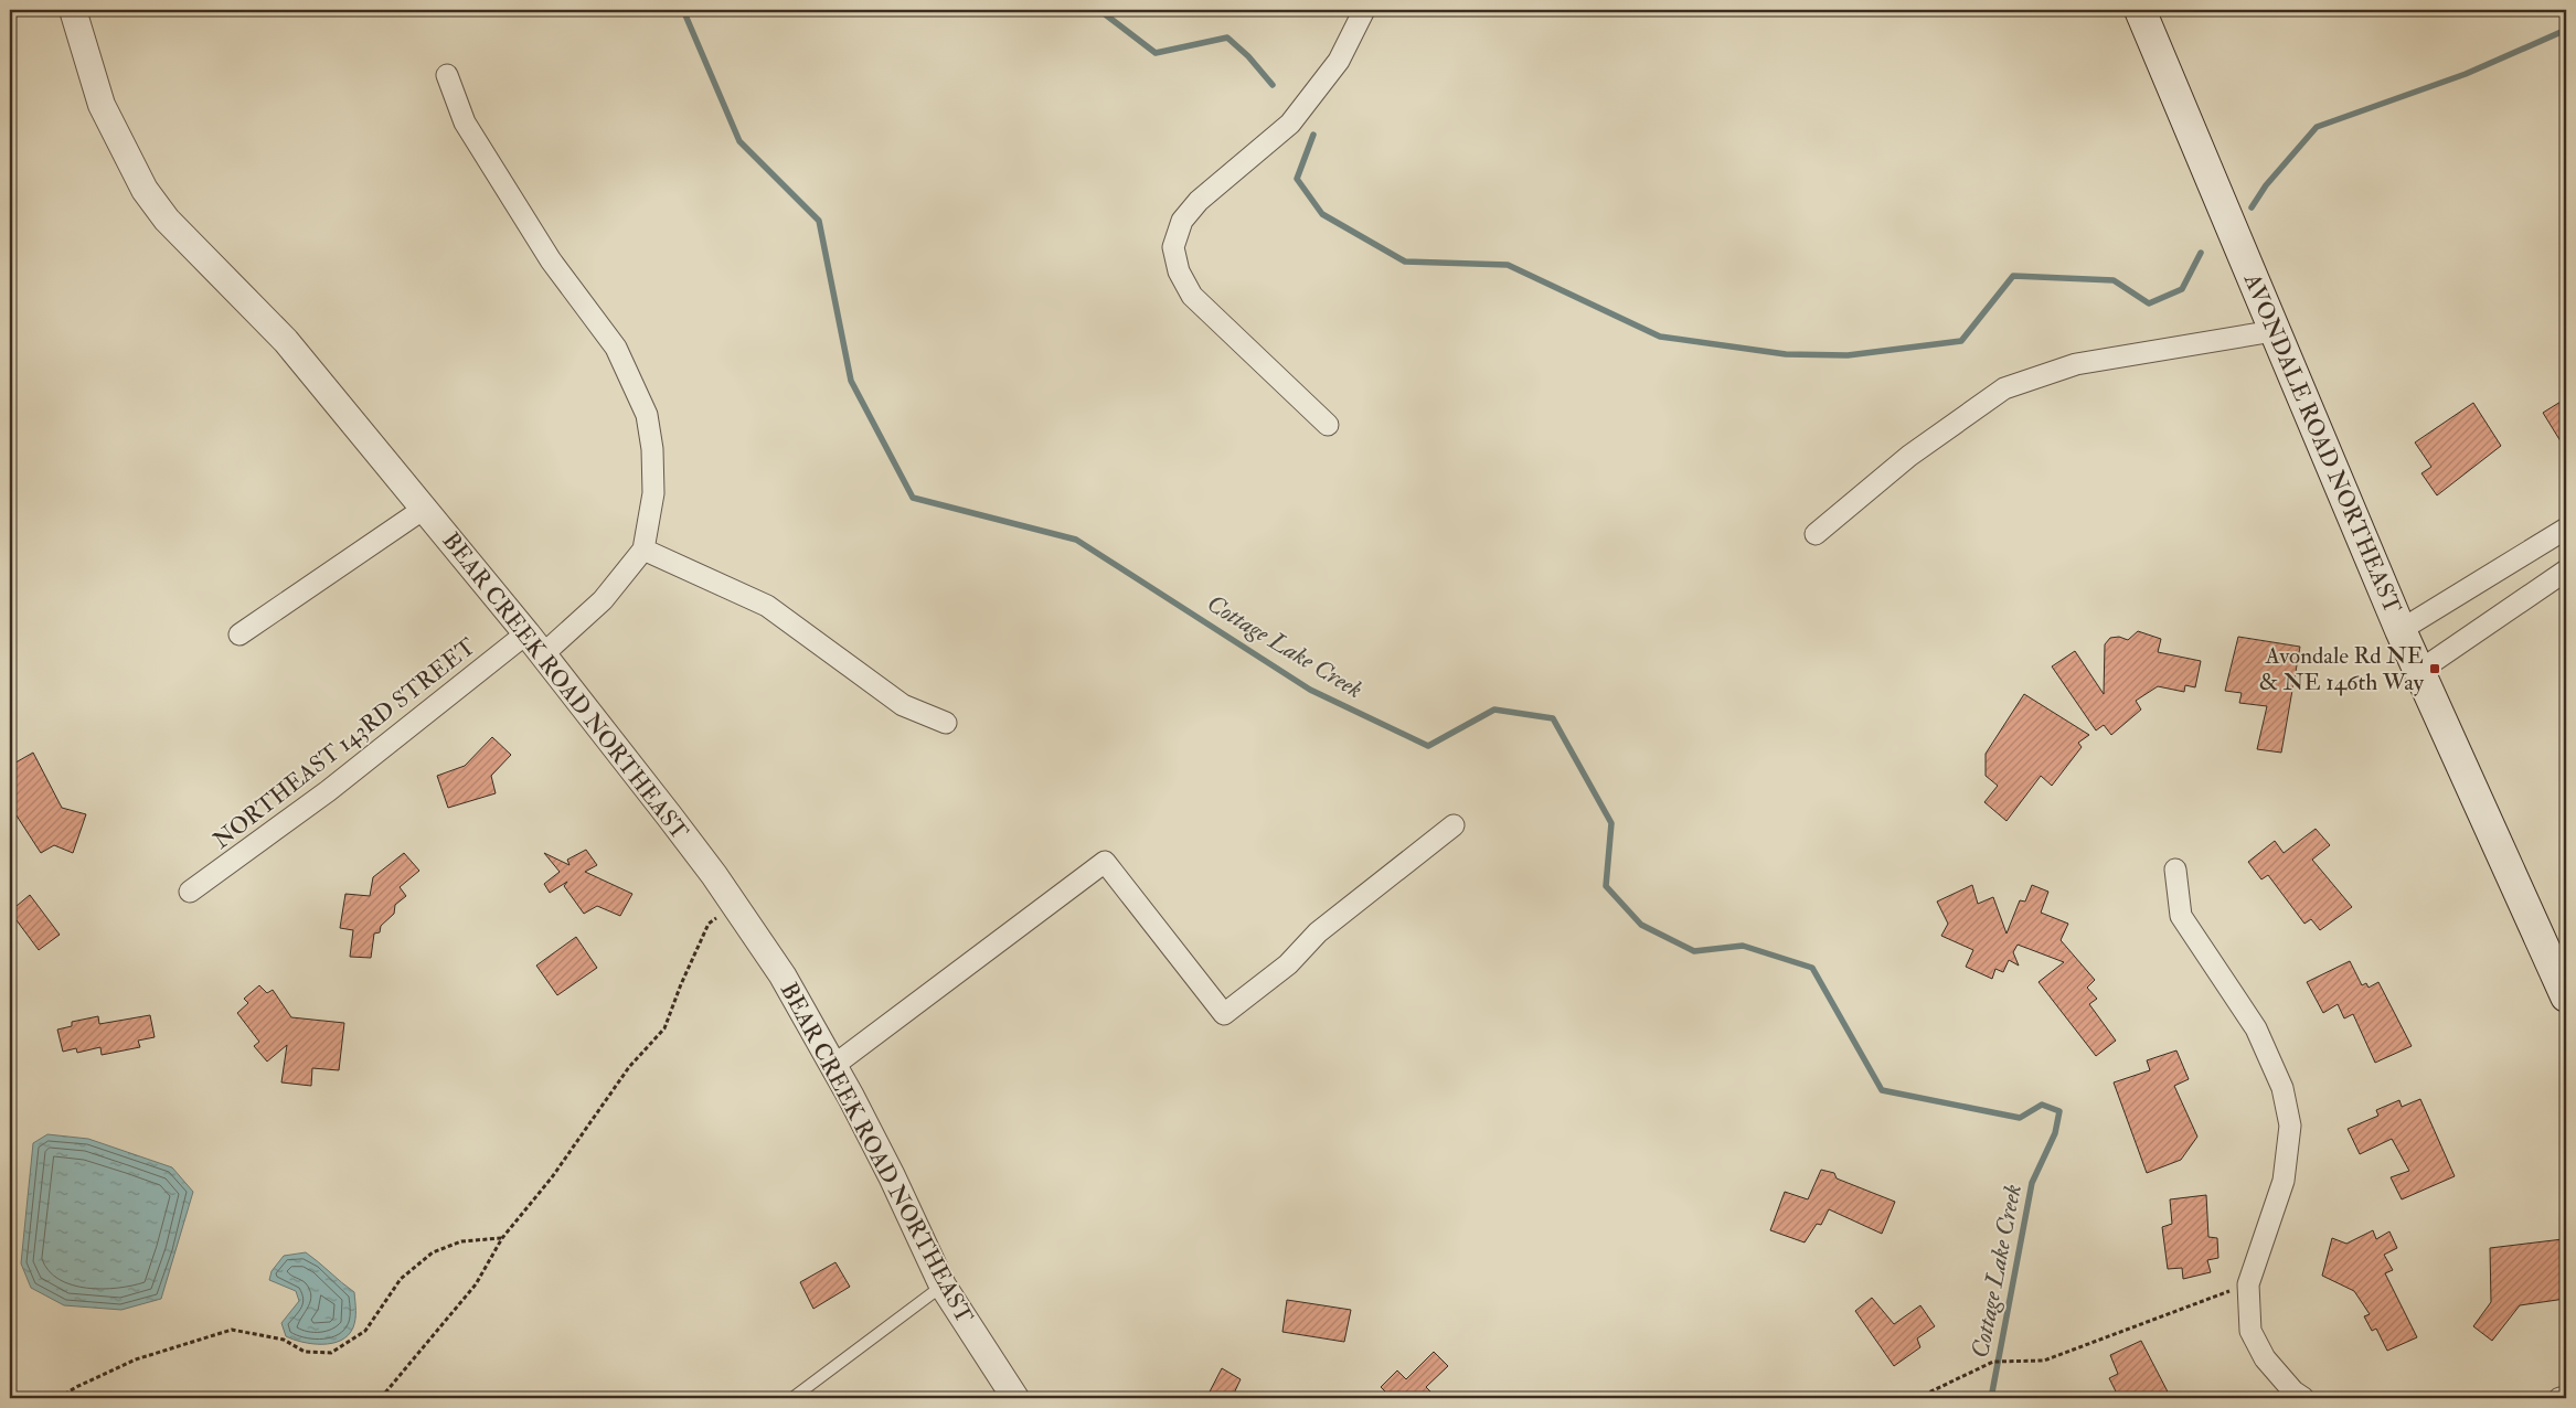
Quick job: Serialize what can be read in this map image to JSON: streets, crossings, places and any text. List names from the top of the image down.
{
  "streets": {
    "main road": ["AVONDALE ROAD NORTHEAST"],
    "street": ["BEAR CREEK ROAD NORTHEAST", "NORTHEAST 143RD STREET"]
  },
  "crossings": [
    ["BEAR CREEK ROAD NORTHEAST", "NORTHEAST 143RD STREET"]
  ],
  "water": ["Cottage Lake Creek"],
  "places": {
    "transit": ["Avondale Rd NE & NE 146th Way"]
  }
}
